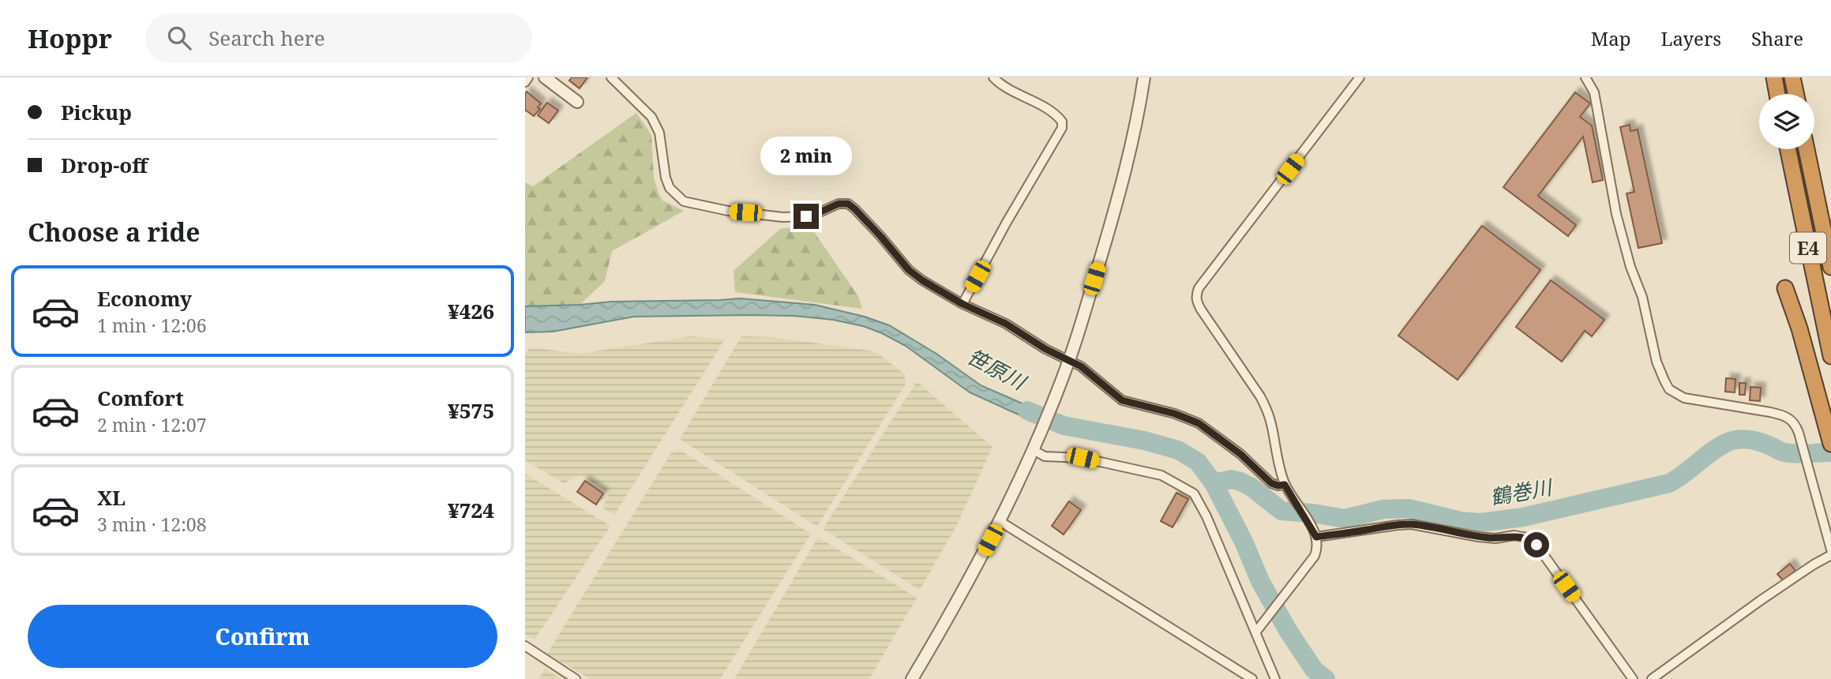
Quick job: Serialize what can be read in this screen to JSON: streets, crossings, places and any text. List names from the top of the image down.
{
  "streets": {
    "highway": ["E4"]
  },
  "water": ["笹原川", "鶴巻川"],
  "page": {
    "header": "Hoppr",
    "search": "Search here",
    "nav": ["Map", "Layers", "Share"],
    "banner": ["Pickup", "Drop-off"],
    "bubble": "2 min",
    "heading": "Choose a ride",
    "list": [
      {
        "name": "Economy",
        "note": "1 min · 12:06",
        "value": "¥426"
      },
      {
        "name": "Comfort",
        "note": "2 min · 12:07",
        "value": "¥575"
      },
      {
        "name": "XL",
        "note": "3 min · 12:08",
        "value": "¥724"
      }
    ],
    "buttons": "Confirm"
  }
}
